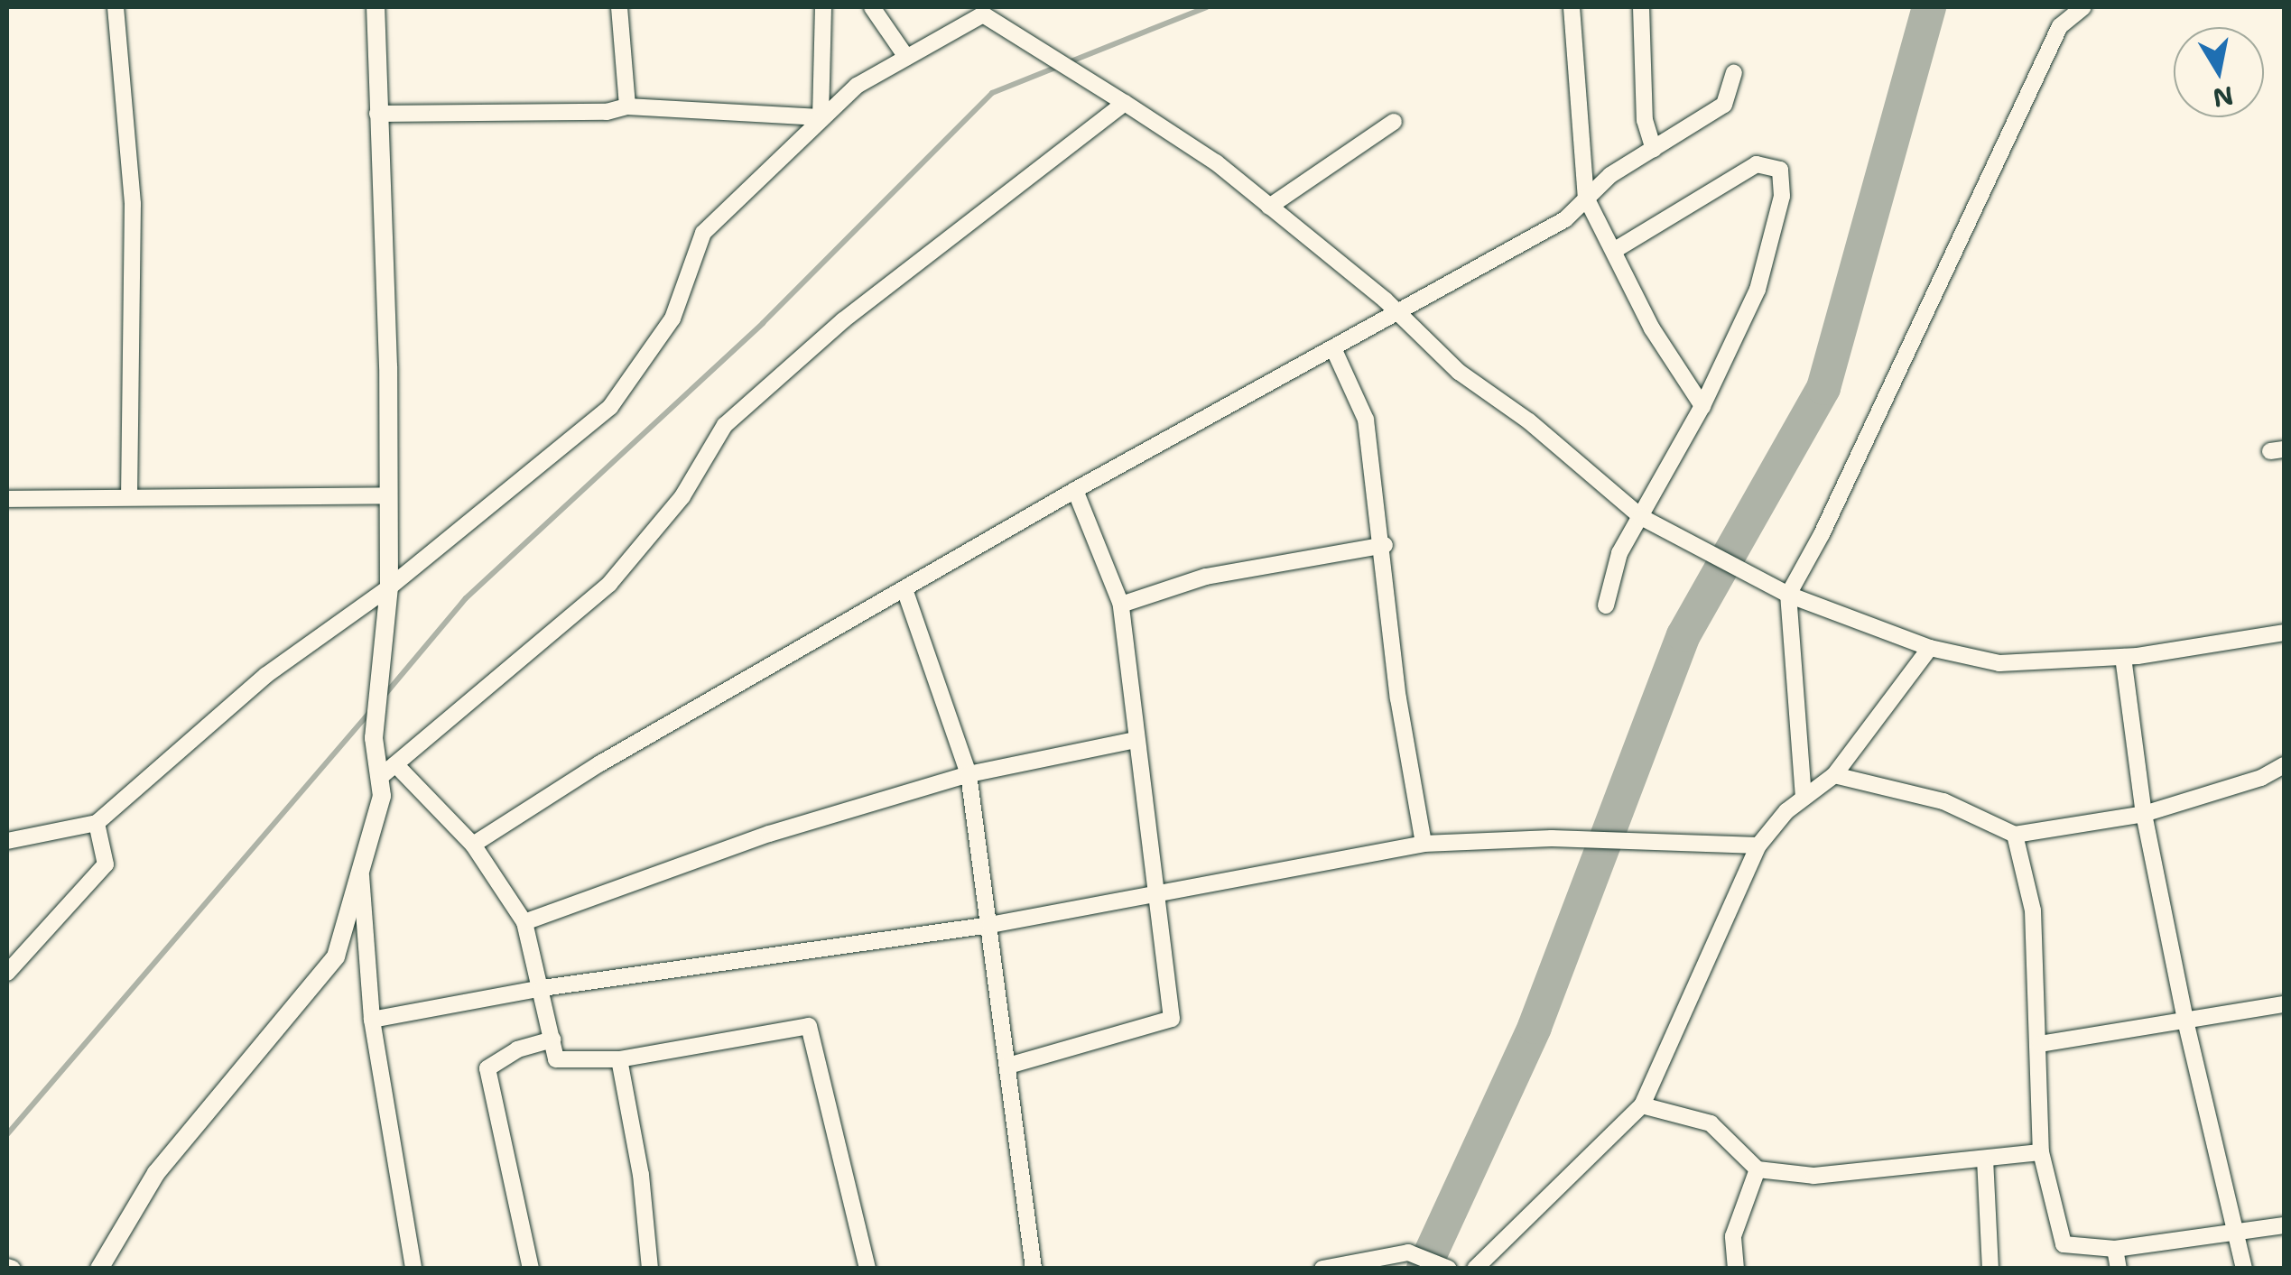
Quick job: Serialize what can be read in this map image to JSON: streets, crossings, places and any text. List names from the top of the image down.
{
  "north": "bottom"
}
